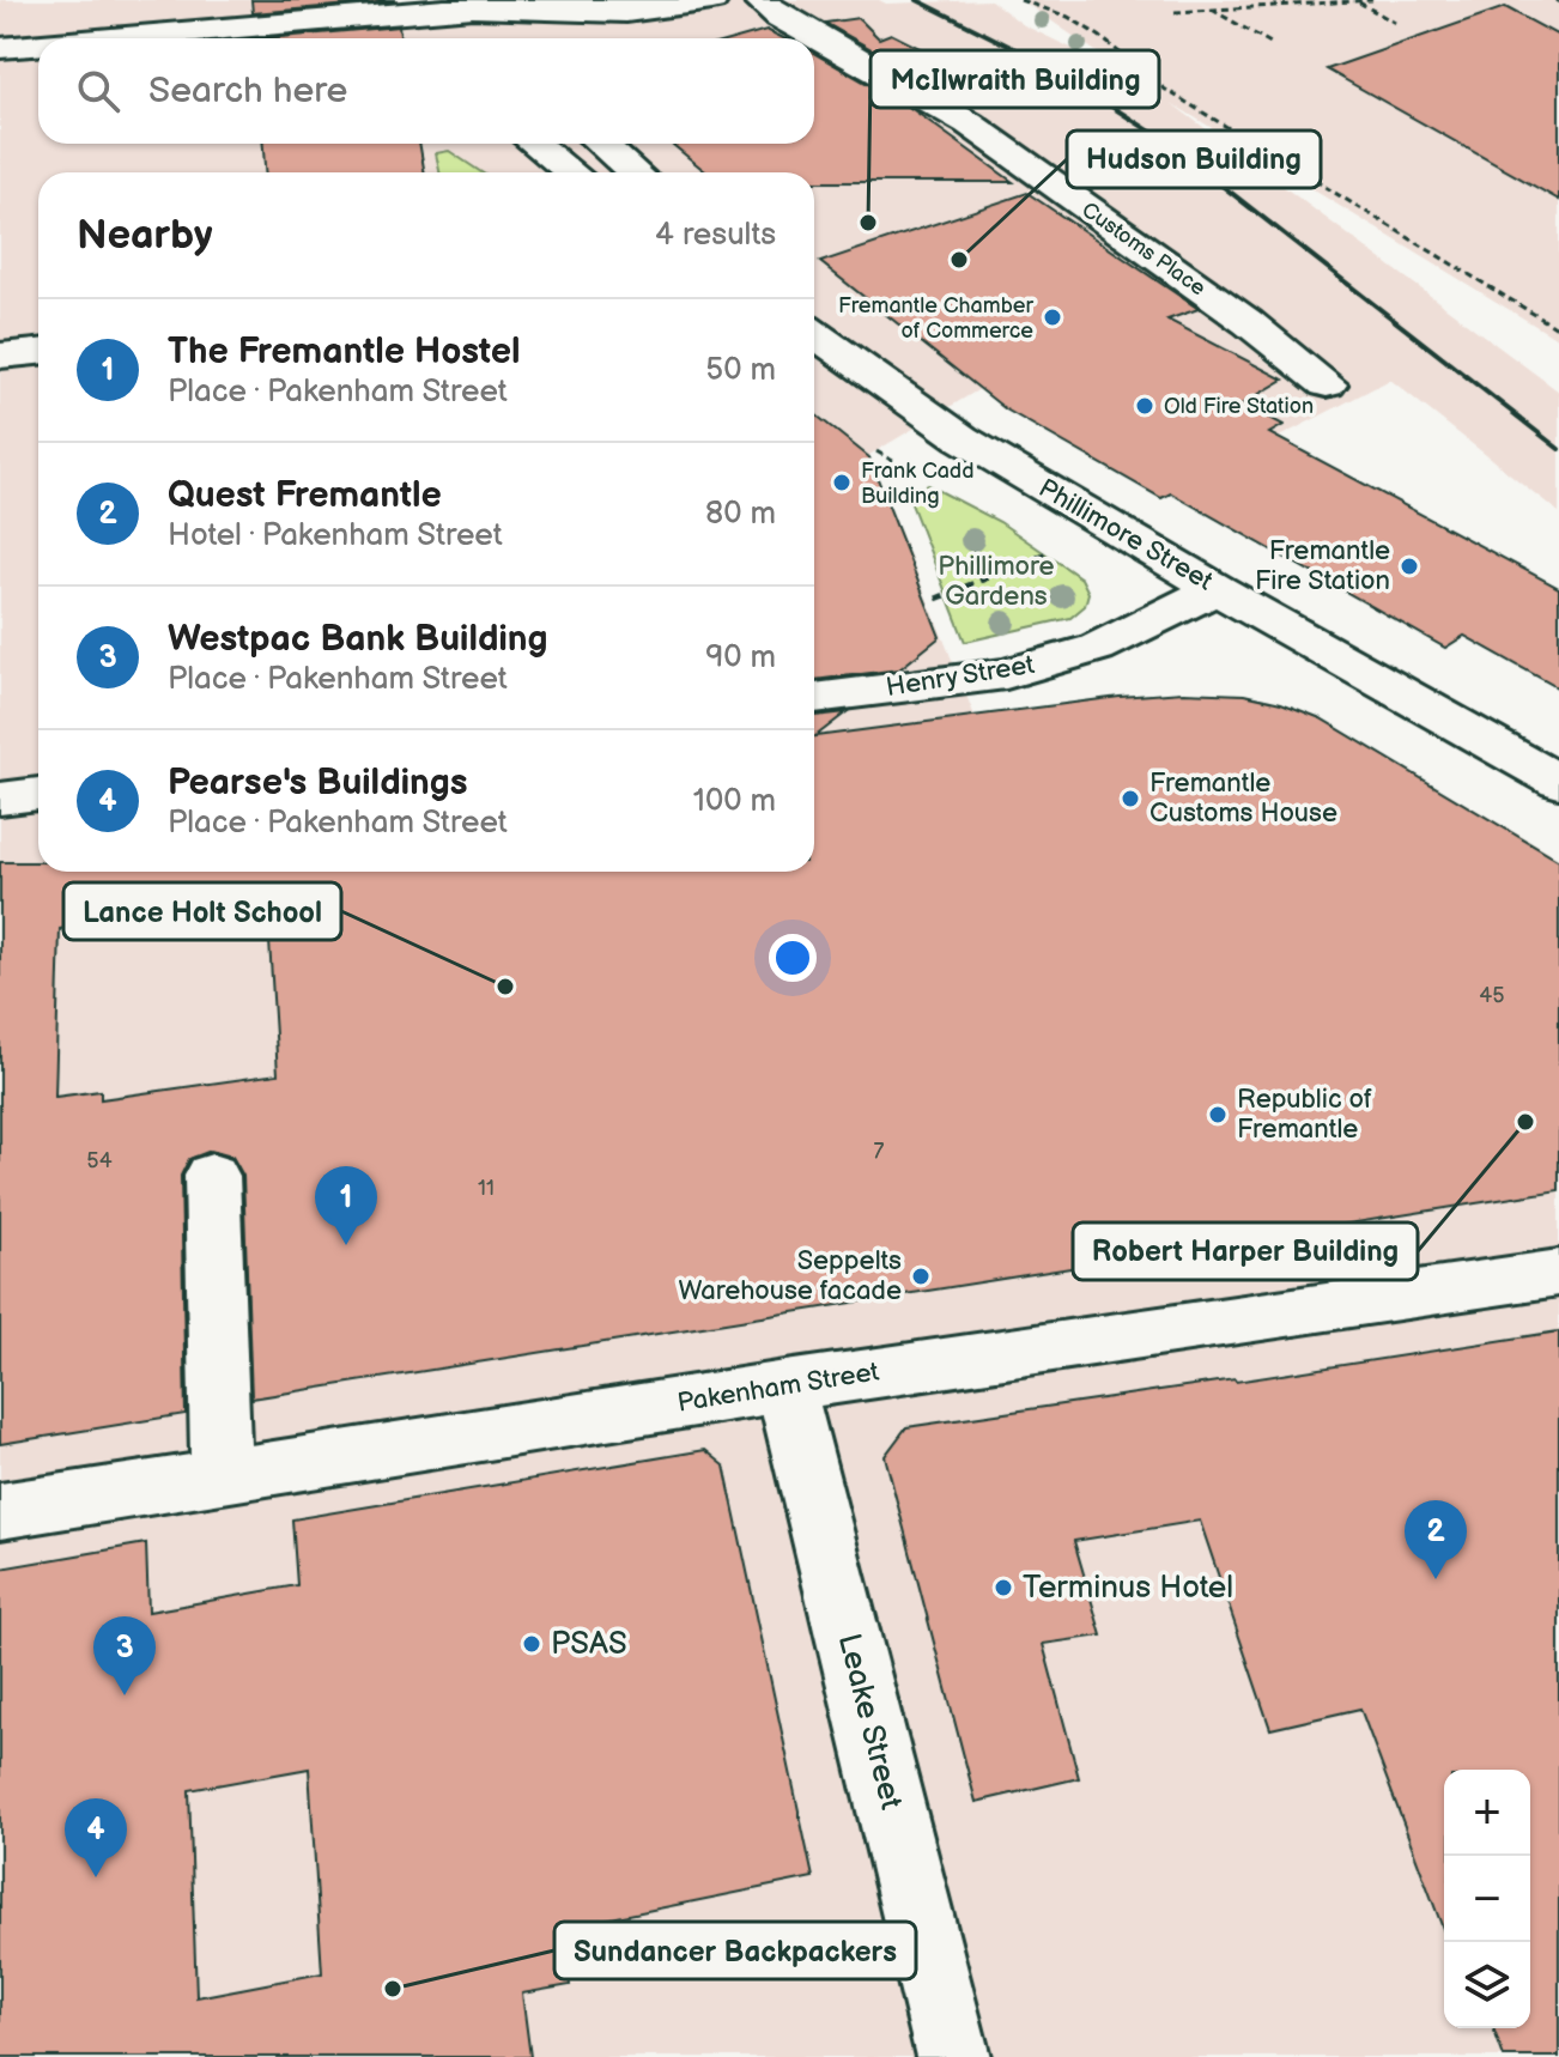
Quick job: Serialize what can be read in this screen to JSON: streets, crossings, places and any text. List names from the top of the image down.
{
  "streets": {
    "street": [
      "Customs Place",
      "Phillimore Street",
      "Henry Street",
      "Pakenham Street",
      "Leake Street"
    ]
  },
  "crossings": [
    ["Phillimore Street", "Henry Street"],
    ["Pakenham Street", "Leake Street"]
  ],
  "parks": ["Phillimore Gardens"],
  "places": [
    "McIlwraith Building",
    "Hudson Building",
    "Fremantle Chamber of Commerce",
    "Old Fire Station",
    "Frank Cadd Building",
    "Fremantle Fire Station",
    "Fremantle Customs House",
    "Lance Holt School",
    "Republic of Fremantle",
    "Robert Harper Building",
    "Seppelts Warehouse facade",
    "Terminus Hotel",
    "PSAS",
    "Sundancer Backpackers"
  ],
  "house_numbers": [
    "45",
    "7",
    "54",
    "11"
  ],
  "page": {
    "search": "Search here",
    "heading": ["Nearby", "4 results"],
    "list": [
      {
        "mark": "1",
        "name": "The Fremantle Hostel",
        "note": "Place · Pakenham Street",
        "value": "50 m"
      },
      {
        "mark": "2",
        "name": "Quest Fremantle",
        "note": "Hotel · Pakenham Street",
        "value": "80 m"
      },
      {
        "mark": "3",
        "name": "Westpac Bank Building",
        "note": "Place · Pakenham Street",
        "value": "90 m"
      },
      {
        "mark": "4",
        "name": "Pearse's Buildings",
        "note": "Place · Pakenham Street",
        "value": "100 m"
      }
    ],
    "pins": [
      "1",
      "2",
      "3",
      "4"
    ],
    "map_buttons": ["+", "−"]
  }
}
